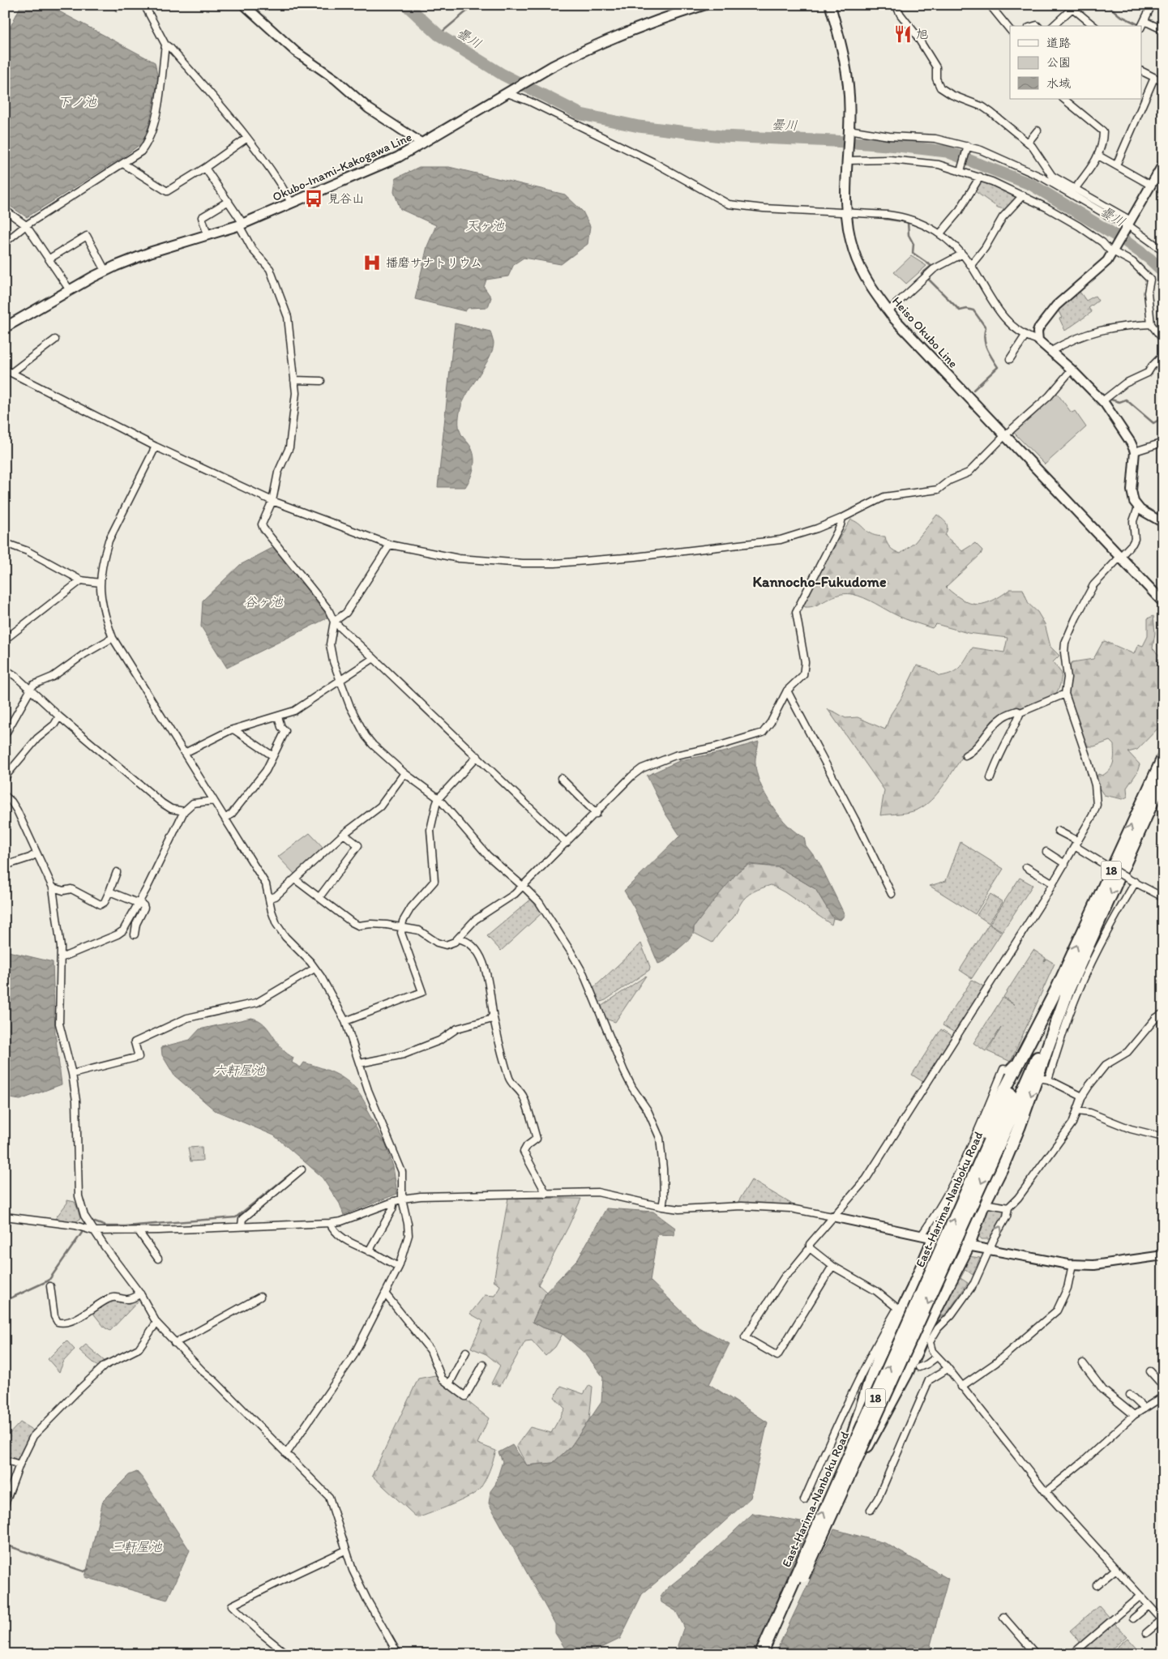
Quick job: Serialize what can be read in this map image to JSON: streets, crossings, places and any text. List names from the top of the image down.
{
  "streets": {
    "highway": ["18", "East-Harima-Nanboku Road"],
    "main road": ["Okubo-Inami-Kakogawa Line", "Heiso Okubo Line"]
  },
  "crossings": [
    ["18", "East-Harima-Nanboku Road"]
  ],
  "districts": ["Kannocho-Fukudome"],
  "water": [
    "曇川",
    "下ノ池",
    "天ヶ池",
    "谷ヶ池",
    "六軒屋池",
    "三軒屋池"
  ],
  "places": {
    "restaurant": ["旭"],
    "bus stop": ["見谷山"],
    "hospital": ["播磨サナトリウム"]
  },
  "legend": ["道路", "公園", "水域"]
}
